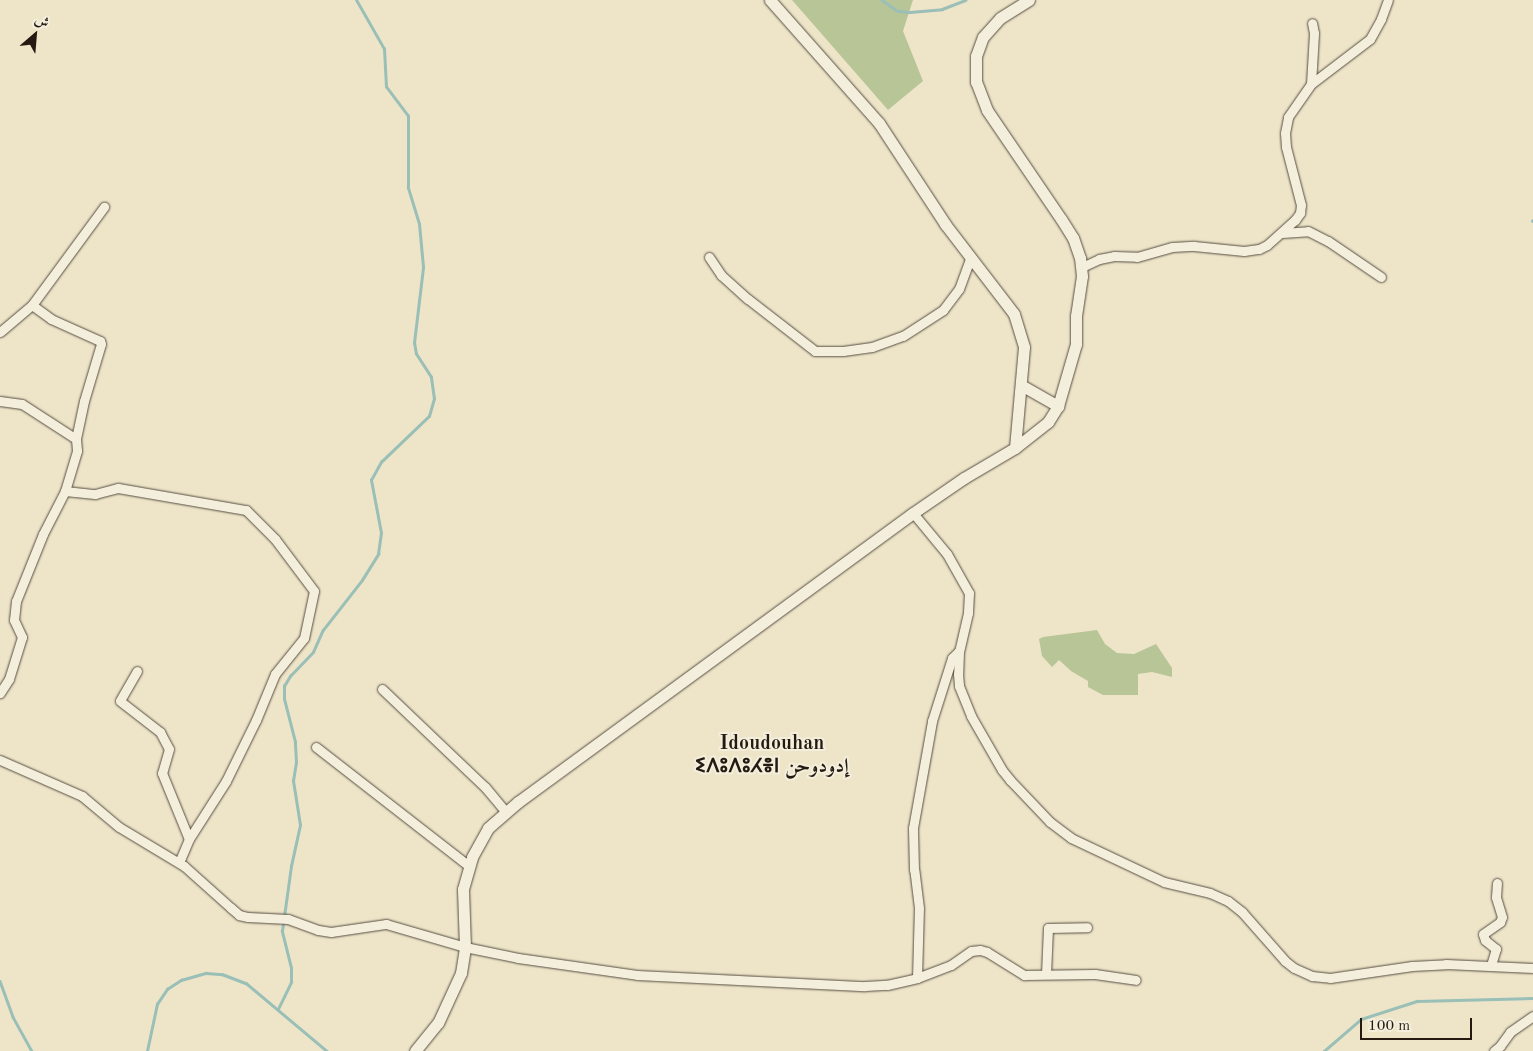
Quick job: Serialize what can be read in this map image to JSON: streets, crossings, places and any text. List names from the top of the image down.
{
  "districts": ["Idoudouhan ⵉⴷⵓⴷⵓⵃⴻⵏ إدودوحن"],
  "scale_bar": "100 m",
  "north": "top right"
}
